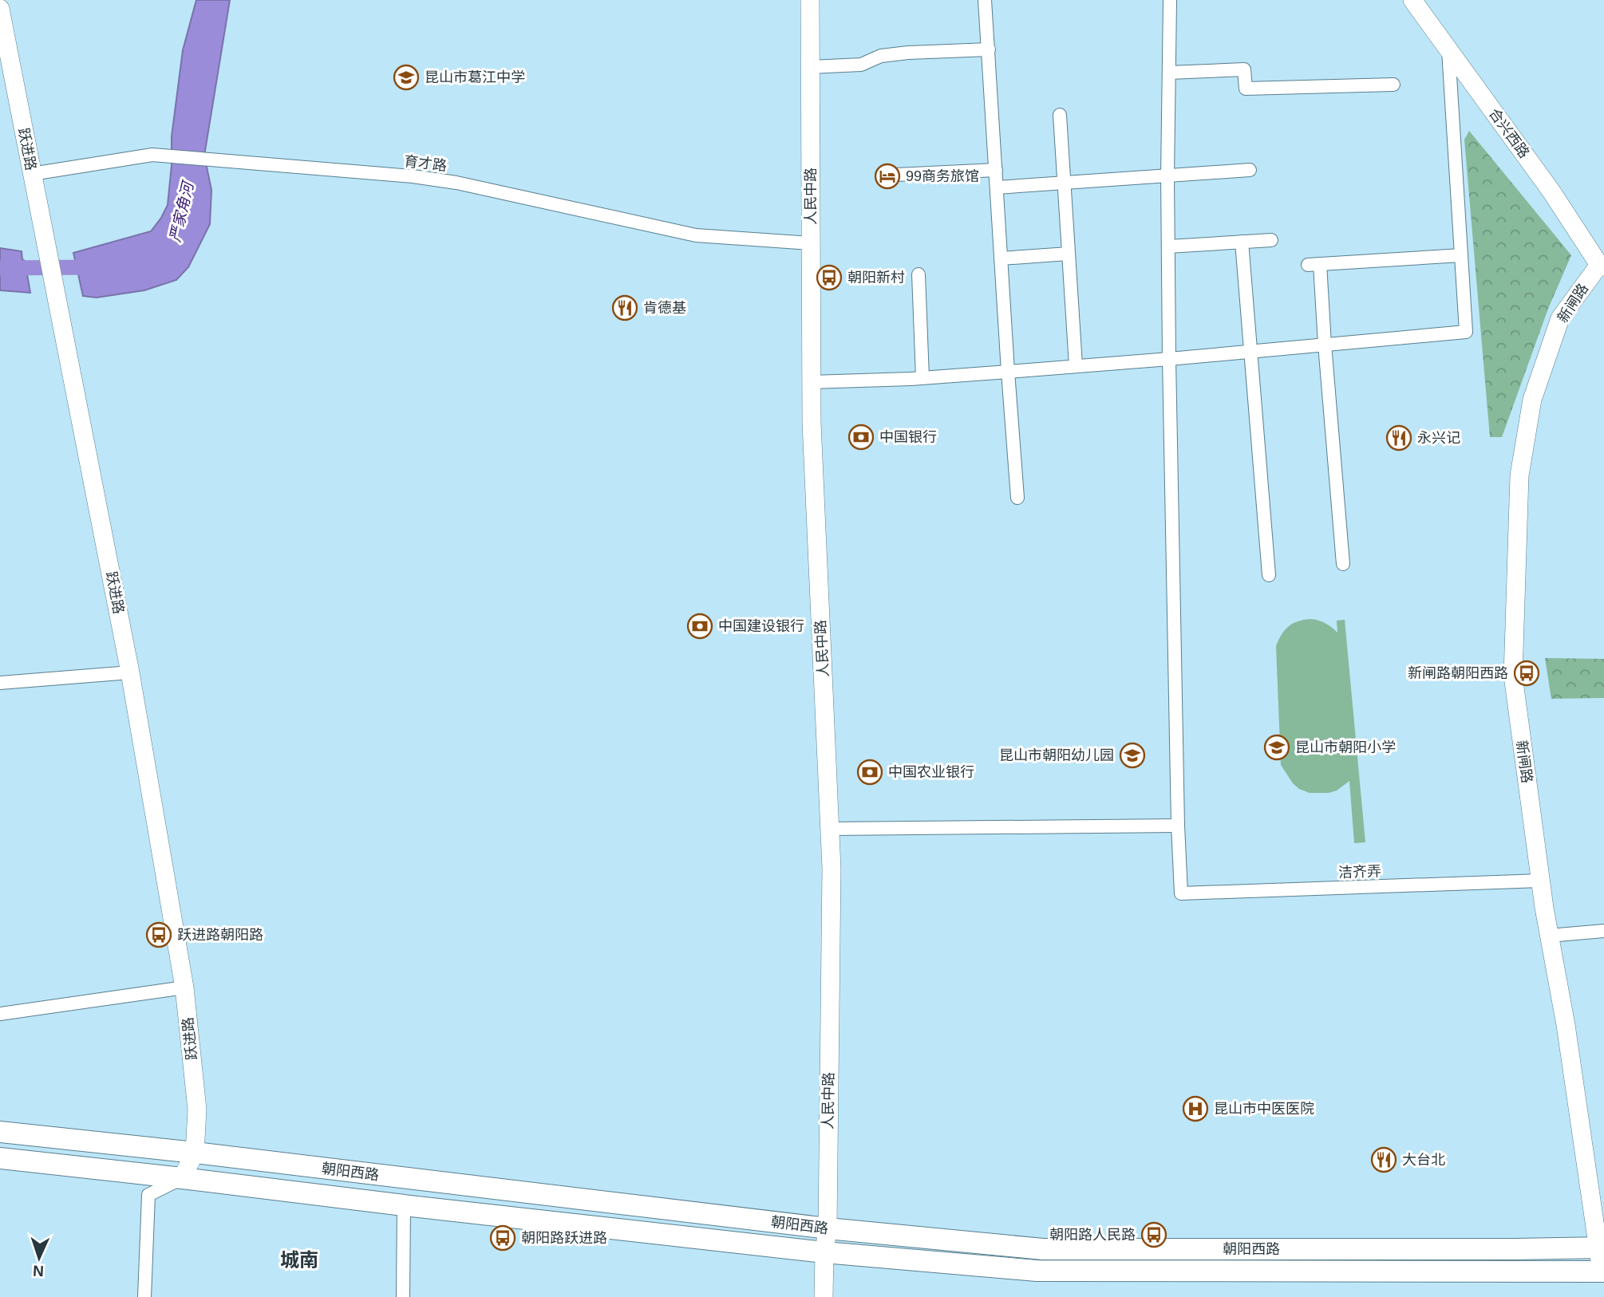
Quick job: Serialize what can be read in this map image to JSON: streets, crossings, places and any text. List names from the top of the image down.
{
  "streets": {
    "main road": ["朝阳西路"],
    "street": [
      "合兴西路",
      "跃进路",
      "育才路",
      "人民中路",
      "新闸路",
      "洁齐弄"
    ]
  },
  "crossings": [
    ["合兴西路", "新闸路"],
    ["跃进路", "育才路"],
    ["跃进路", "朝阳西路"],
    ["育才路", "人民中路"],
    ["人民中路", "朝阳西路"],
    ["新闸路", "洁齐弄"],
    ["新闸路", "朝阳西路"]
  ],
  "districts": ["城南"],
  "water": ["严家角河"],
  "places": {
    "school or university": ["昆山市葛江中学", "昆山市朝阳小学", "昆山市朝阳幼儿园"],
    "hotel": ["99商务旅馆"],
    "bus stop": [
      "朝阳新村",
      "新闸路朝阳西路",
      "跃进路朝阳路",
      "朝阳路人民路",
      "朝阳路跃进路"
    ],
    "restaurant": ["肯德基", "永兴记", "大台北"],
    "bank": ["中国银行", "中国建设银行", "中国农业银行"],
    "hospital": ["昆山市中医医院"]
  },
  "north": "bottom"
}
